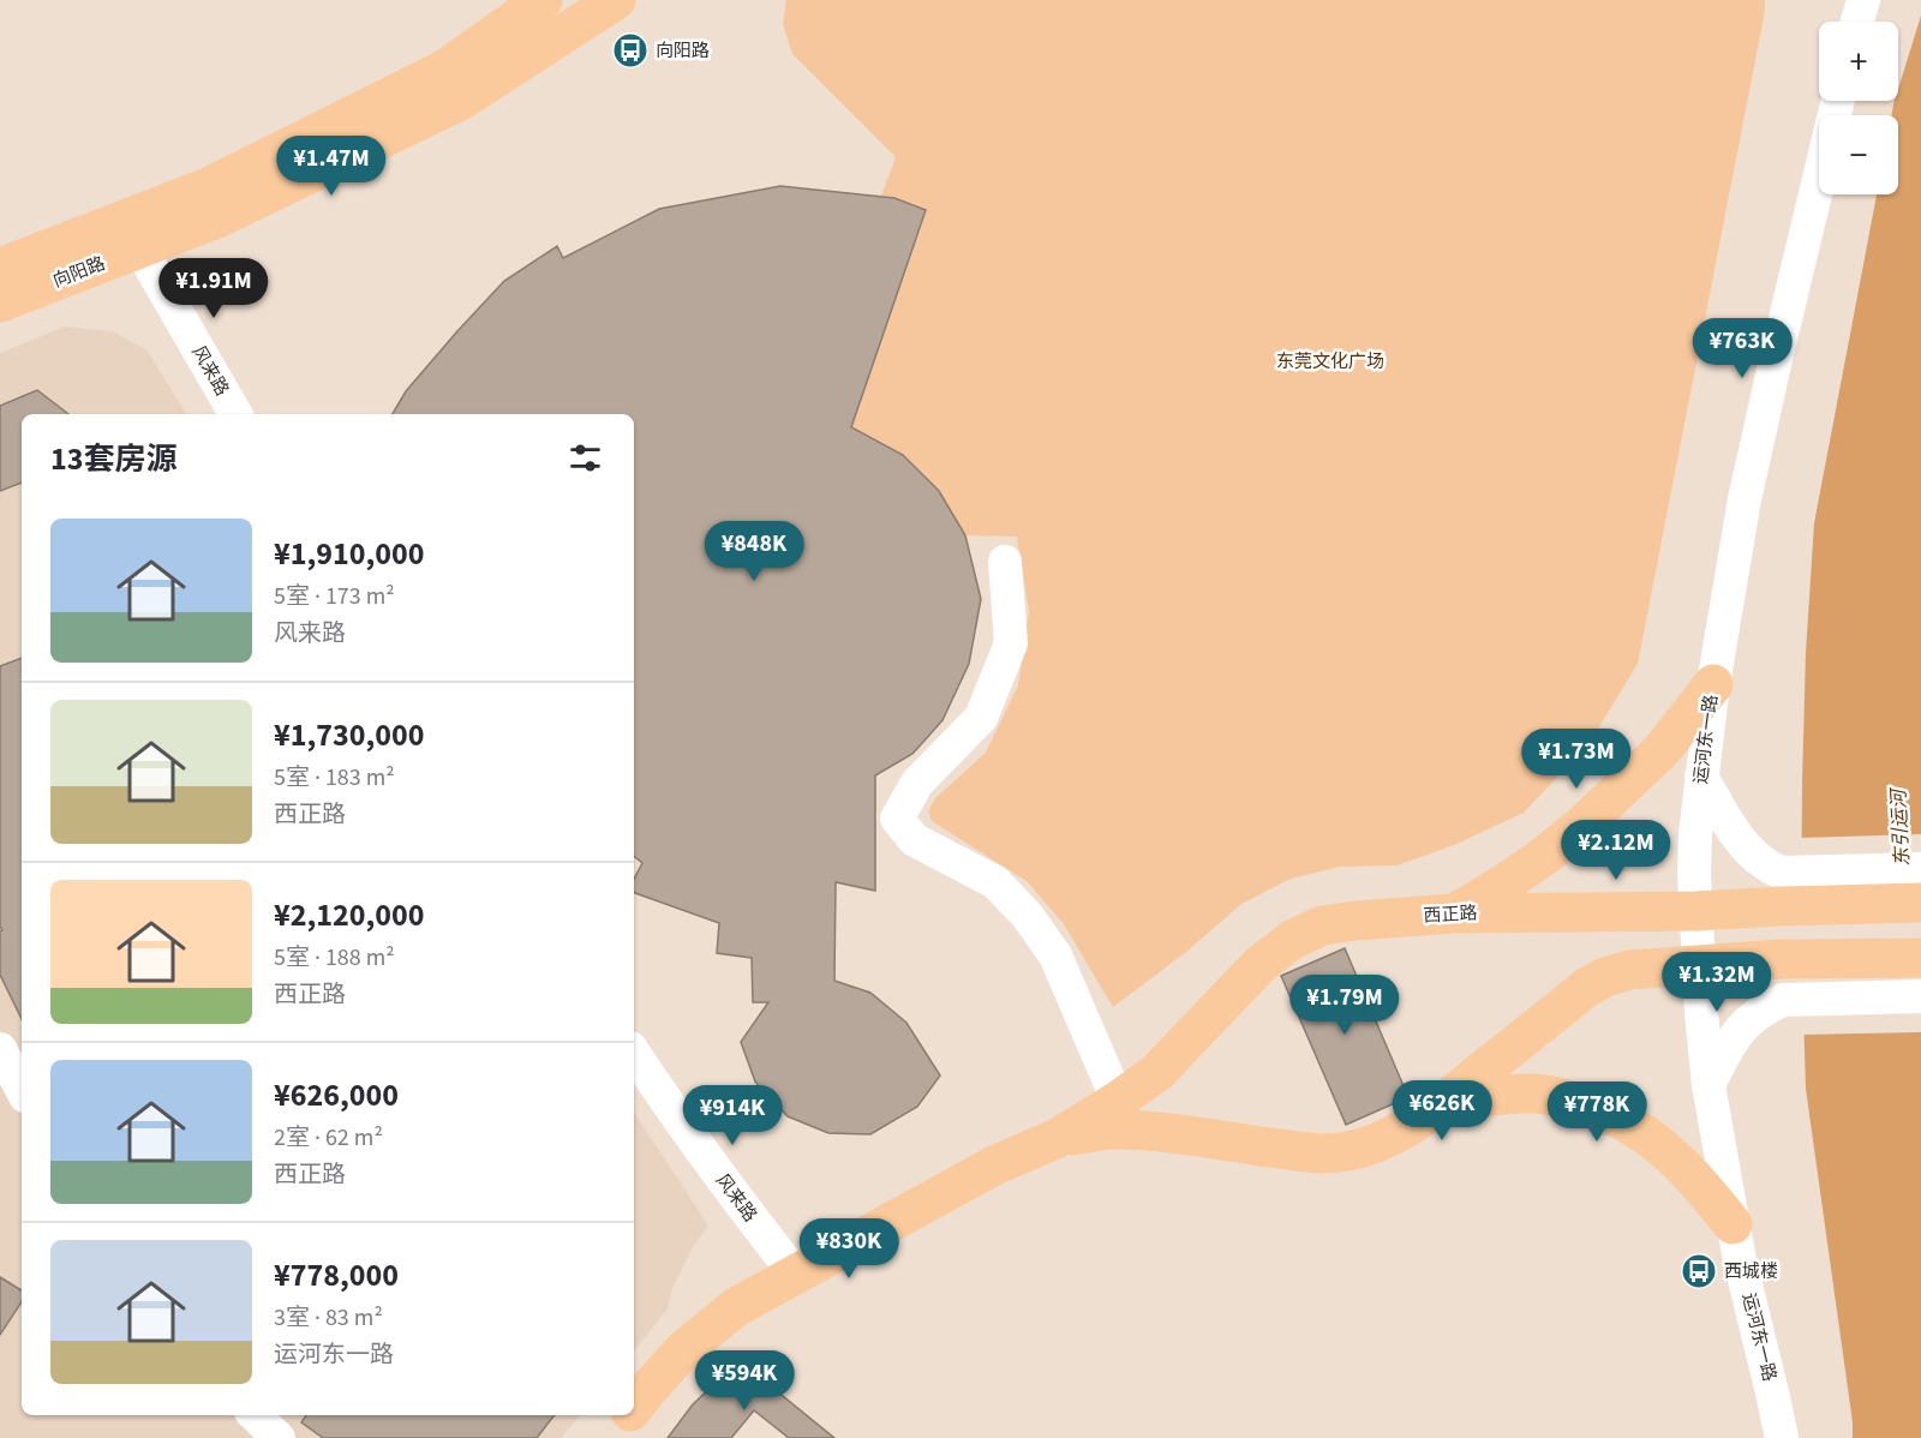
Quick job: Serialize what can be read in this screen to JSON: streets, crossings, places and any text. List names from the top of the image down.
{
  "streets": {
    "main road": ["向阳路", "西正路"],
    "street": ["风来路", "运河东一路"]
  },
  "crossings": [
    ["向阳路", "风来路"],
    ["风来路", "西正路"],
    ["运河东一路", "西正路"]
  ],
  "water": ["东引运河"],
  "parks": ["东莞文化广场"],
  "places": {
    "bus stop": ["向阳路", "西城楼"]
  },
  "page": {
    "map_buttons": ["+", "−"],
    "price": [
      "¥1.47M",
      "¥1.91M",
      "¥763K",
      "¥848K",
      "¥1.73M",
      "¥2.12M",
      "¥1.32M",
      "¥1.79M",
      "¥626K",
      "¥778K",
      "¥914K",
      "¥830K",
      "¥594K"
    ],
    "heading": "13套房源",
    "list": [
      {
        "name": "¥1,910,000",
        "note": "5室 · 173 m² · 风来路"
      },
      {
        "name": "¥1,730,000",
        "note": "5室 · 183 m² · 西正路"
      },
      {
        "name": "¥2,120,000",
        "note": "5室 · 188 m² · 西正路"
      },
      {
        "name": "¥626,000",
        "note": "2室 · 62 m² · 西正路"
      },
      {
        "name": "¥778,000",
        "note": "3室 · 83 m² · 运河东一路"
      }
    ]
  }
}
